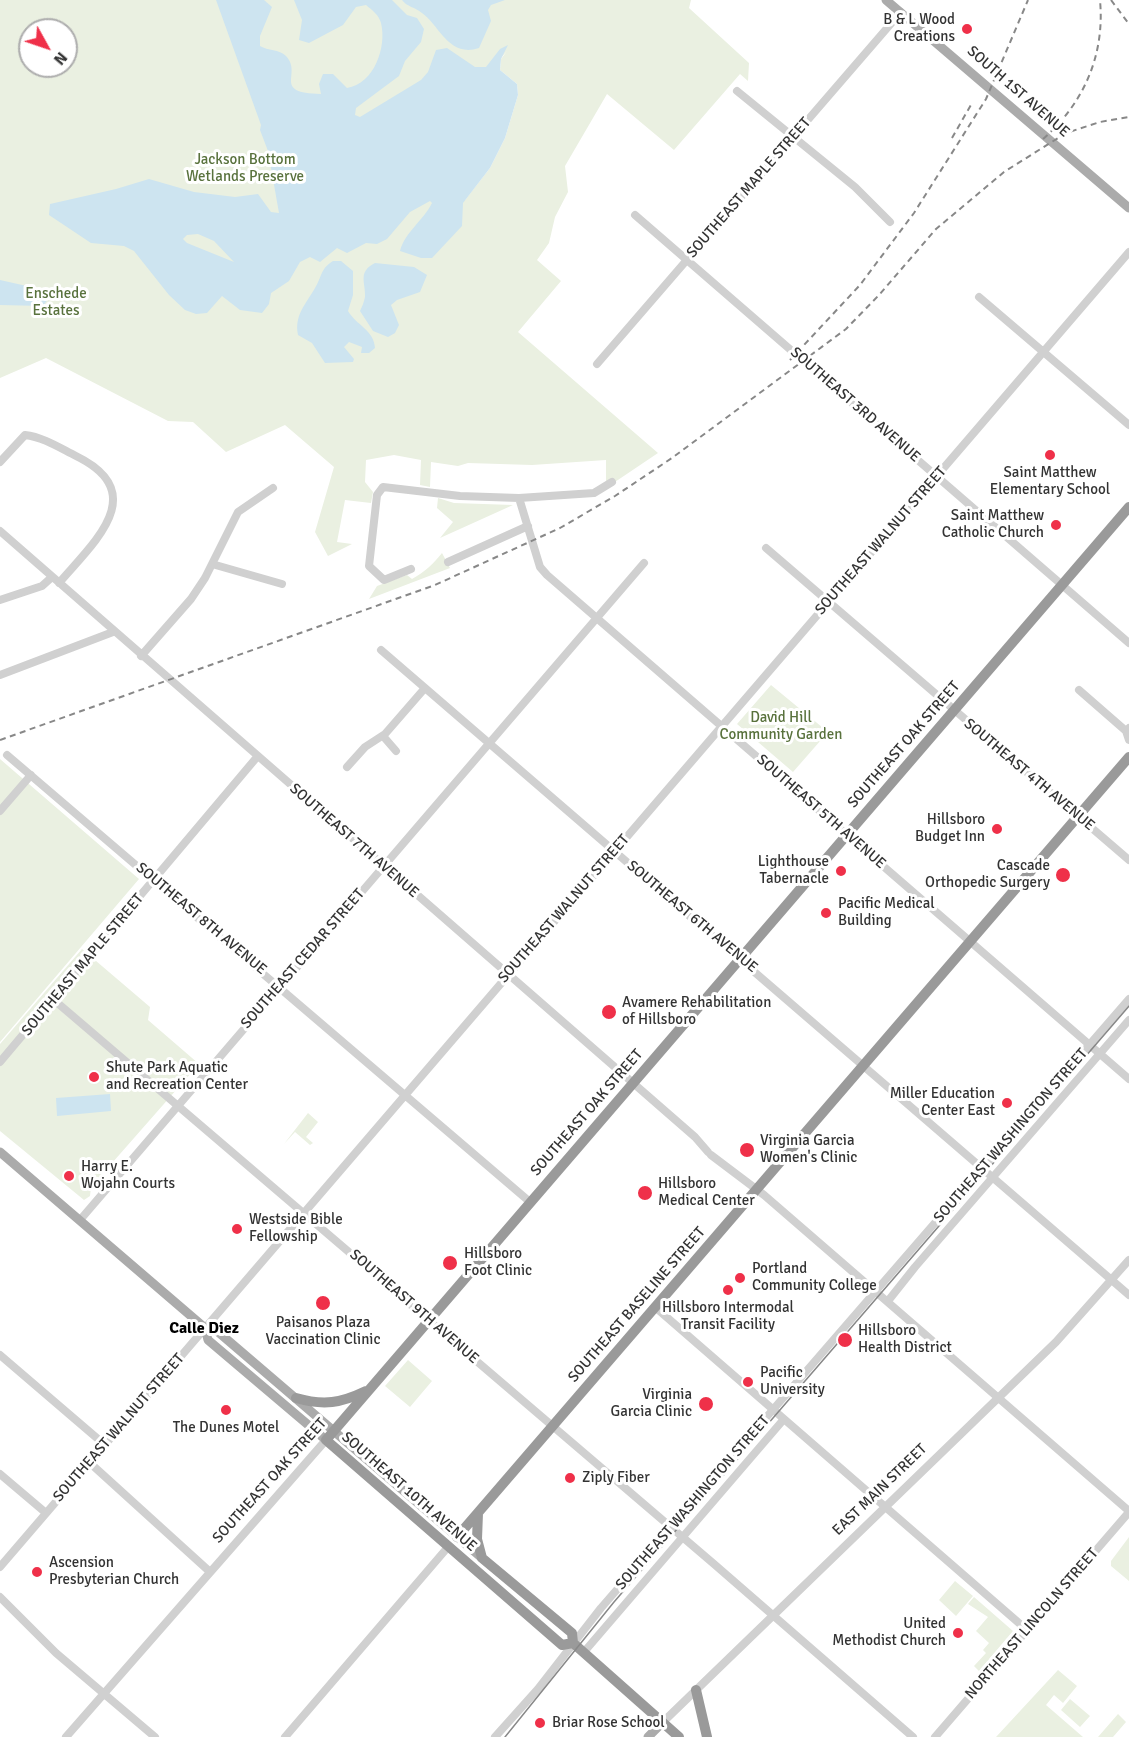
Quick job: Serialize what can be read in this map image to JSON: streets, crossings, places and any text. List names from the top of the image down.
{
  "streets": {
    "highway": ["SOUTHEAST OAK STREET", "SOUTHEAST BASELINE STREET", "SOUTHEAST 10TH AVENUE"],
    "main road": ["SOUTH 1ST AVENUE", "EAST MAIN STREET"],
    "street": [
      "SOUTHEAST MAPLE STREET",
      "SOUTHEAST 3RD AVENUE",
      "SOUTHEAST WALNUT STREET",
      "SOUTHEAST 4TH AVENUE",
      "SOUTHEAST 5TH AVENUE",
      "SOUTHEAST 7TH AVENUE",
      "SOUTHEAST 6TH AVENUE",
      "SOUTHEAST 8TH AVENUE",
      "SOUTHEAST CEDAR STREET",
      "SOUTHEAST WASHINGTON STREET",
      "SOUTHEAST 9TH AVENUE",
      "NORTHEAST LINCOLN STREET"
    ]
  },
  "crossings": [
    ["SOUTH 1ST AVENUE", "SOUTHEAST MAPLE STREET"],
    ["SOUTHEAST MAPLE STREET", "SOUTHEAST 3RD AVENUE"],
    ["SOUTHEAST MAPLE STREET", "SOUTHEAST 7TH AVENUE"],
    ["SOUTHEAST MAPLE STREET", "SOUTHEAST 8TH AVENUE"],
    ["SOUTHEAST MAPLE STREET", "SOUTHEAST 9TH AVENUE"],
    ["SOUTHEAST 3RD AVENUE", "SOUTHEAST WALNUT STREET"],
    ["SOUTHEAST 3RD AVENUE", "SOUTHEAST OAK STREET"],
    ["SOUTHEAST WALNUT STREET", "SOUTHEAST 4TH AVENUE"],
    ["SOUTHEAST WALNUT STREET", "SOUTHEAST 5TH AVENUE"],
    ["SOUTHEAST WALNUT STREET", "SOUTHEAST 7TH AVENUE"],
    ["SOUTHEAST WALNUT STREET", "SOUTHEAST 6TH AVENUE"],
    ["SOUTHEAST WALNUT STREET", "SOUTHEAST 8TH AVENUE"],
    ["SOUTHEAST WALNUT STREET", "SOUTHEAST 9TH AVENUE"],
    ["SOUTHEAST WALNUT STREET", "SOUTHEAST 10TH AVENUE"],
    ["SOUTHEAST OAK STREET", "SOUTHEAST 4TH AVENUE"],
    ["SOUTHEAST OAK STREET", "SOUTHEAST 5TH AVENUE"],
    ["SOUTHEAST OAK STREET", "SOUTHEAST 7TH AVENUE"],
    ["SOUTHEAST OAK STREET", "SOUTHEAST 6TH AVENUE"],
    ["SOUTHEAST OAK STREET", "SOUTHEAST 8TH AVENUE"],
    ["SOUTHEAST OAK STREET", "SOUTHEAST 9TH AVENUE"],
    ["SOUTHEAST OAK STREET", "SOUTHEAST 10TH AVENUE"],
    ["SOUTHEAST 4TH AVENUE", "SOUTHEAST BASELINE STREET"],
    ["SOUTHEAST 5TH AVENUE", "SOUTHEAST CEDAR STREET"],
    ["SOUTHEAST 5TH AVENUE", "SOUTHEAST WASHINGTON STREET"],
    ["SOUTHEAST 5TH AVENUE", "SOUTHEAST BASELINE STREET"],
    ["SOUTHEAST 7TH AVENUE", "SOUTHEAST CEDAR STREET"],
    ["SOUTHEAST 7TH AVENUE", "SOUTHEAST WASHINGTON STREET"],
    ["SOUTHEAST 7TH AVENUE", "SOUTHEAST BASELINE STREET"],
    ["SOUTHEAST 7TH AVENUE", "EAST MAIN STREET"],
    ["SOUTHEAST 7TH AVENUE", "NORTHEAST LINCOLN STREET"],
    ["SOUTHEAST 6TH AVENUE", "SOUTHEAST CEDAR STREET"],
    ["SOUTHEAST 6TH AVENUE", "SOUTHEAST WASHINGTON STREET"],
    ["SOUTHEAST 6TH AVENUE", "SOUTHEAST BASELINE STREET"],
    ["SOUTHEAST 6TH AVENUE", "EAST MAIN STREET"],
    ["SOUTHEAST 8TH AVENUE", "SOUTHEAST CEDAR STREET"],
    ["SOUTHEAST CEDAR STREET", "SOUTHEAST 9TH AVENUE"],
    ["SOUTHEAST CEDAR STREET", "SOUTHEAST 10TH AVENUE"],
    ["SOUTHEAST WASHINGTON STREET", "SOUTHEAST 9TH AVENUE"],
    ["SOUTHEAST WASHINGTON STREET", "SOUTHEAST 10TH AVENUE"],
    ["SOUTHEAST BASELINE STREET", "SOUTHEAST 9TH AVENUE"],
    ["SOUTHEAST BASELINE STREET", "SOUTHEAST 10TH AVENUE"],
    ["SOUTHEAST 9TH AVENUE", "EAST MAIN STREET"],
    ["EAST MAIN STREET", "SOUTHEAST 10TH AVENUE"]
  ],
  "districts": ["Calle Diez"],
  "parks": ["Jackson Bottom Wetlands Preserve", "Enschede Estates", "David Hill Community Garden"],
  "places": [
    "B & L Wood Creations",
    "Saint Matthew Elementary School",
    "Saint Matthew Catholic Church",
    "Hillsboro Budget Inn",
    "Lighthouse Tabernacle",
    "Cascade Orthopedic Surgery",
    "Pacific Medical Building",
    "Avamere Rehabilitation of Hillsboro",
    "Shute Park Aquatic and Recreation Center",
    "Miller Education Center East",
    "Virginia Garcia Women's Clinic",
    "Harry E. Wojahn Courts",
    "Hillsboro Medical Center",
    "Westside Bible Fellowship",
    "Hillsboro Foot Clinic",
    "Portland Community College",
    "Hillsboro Intermodal Transit Facility",
    "Paisanos Plaza Vaccination Clinic",
    "Hillsboro Health District",
    "Pacific University",
    "Virginia Garcia Clinic",
    "The Dunes Motel",
    "Ziply Fiber",
    "Ascension Presbyterian Church",
    "United Methodist Church",
    "Briar Rose School"
  ],
  "north": "bottom right"
}
